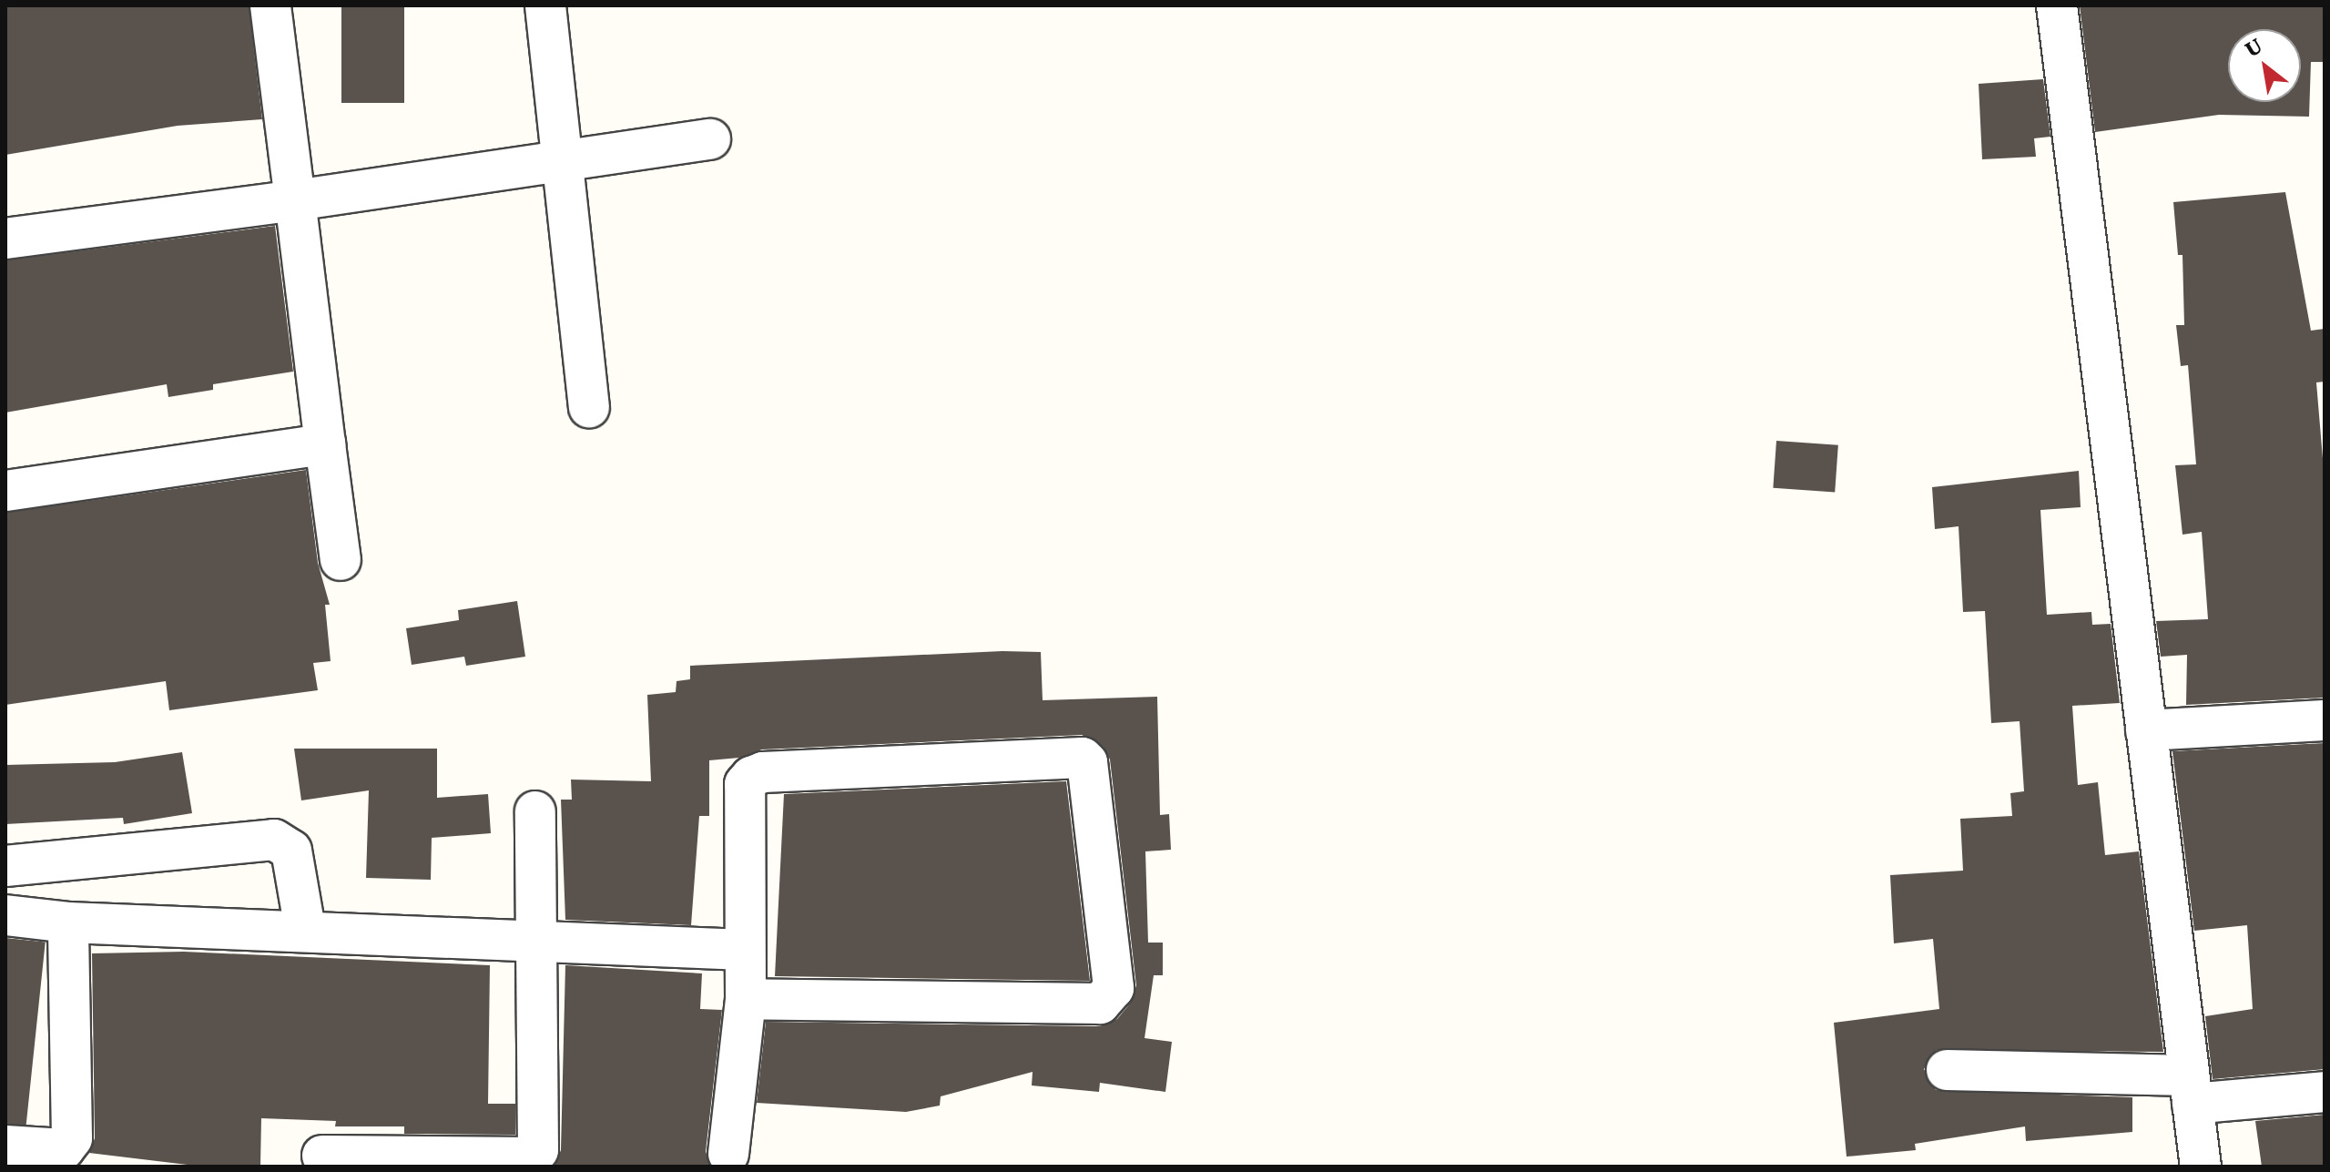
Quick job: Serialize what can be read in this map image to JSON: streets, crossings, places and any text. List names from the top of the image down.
{
  "north": "top left"
}
